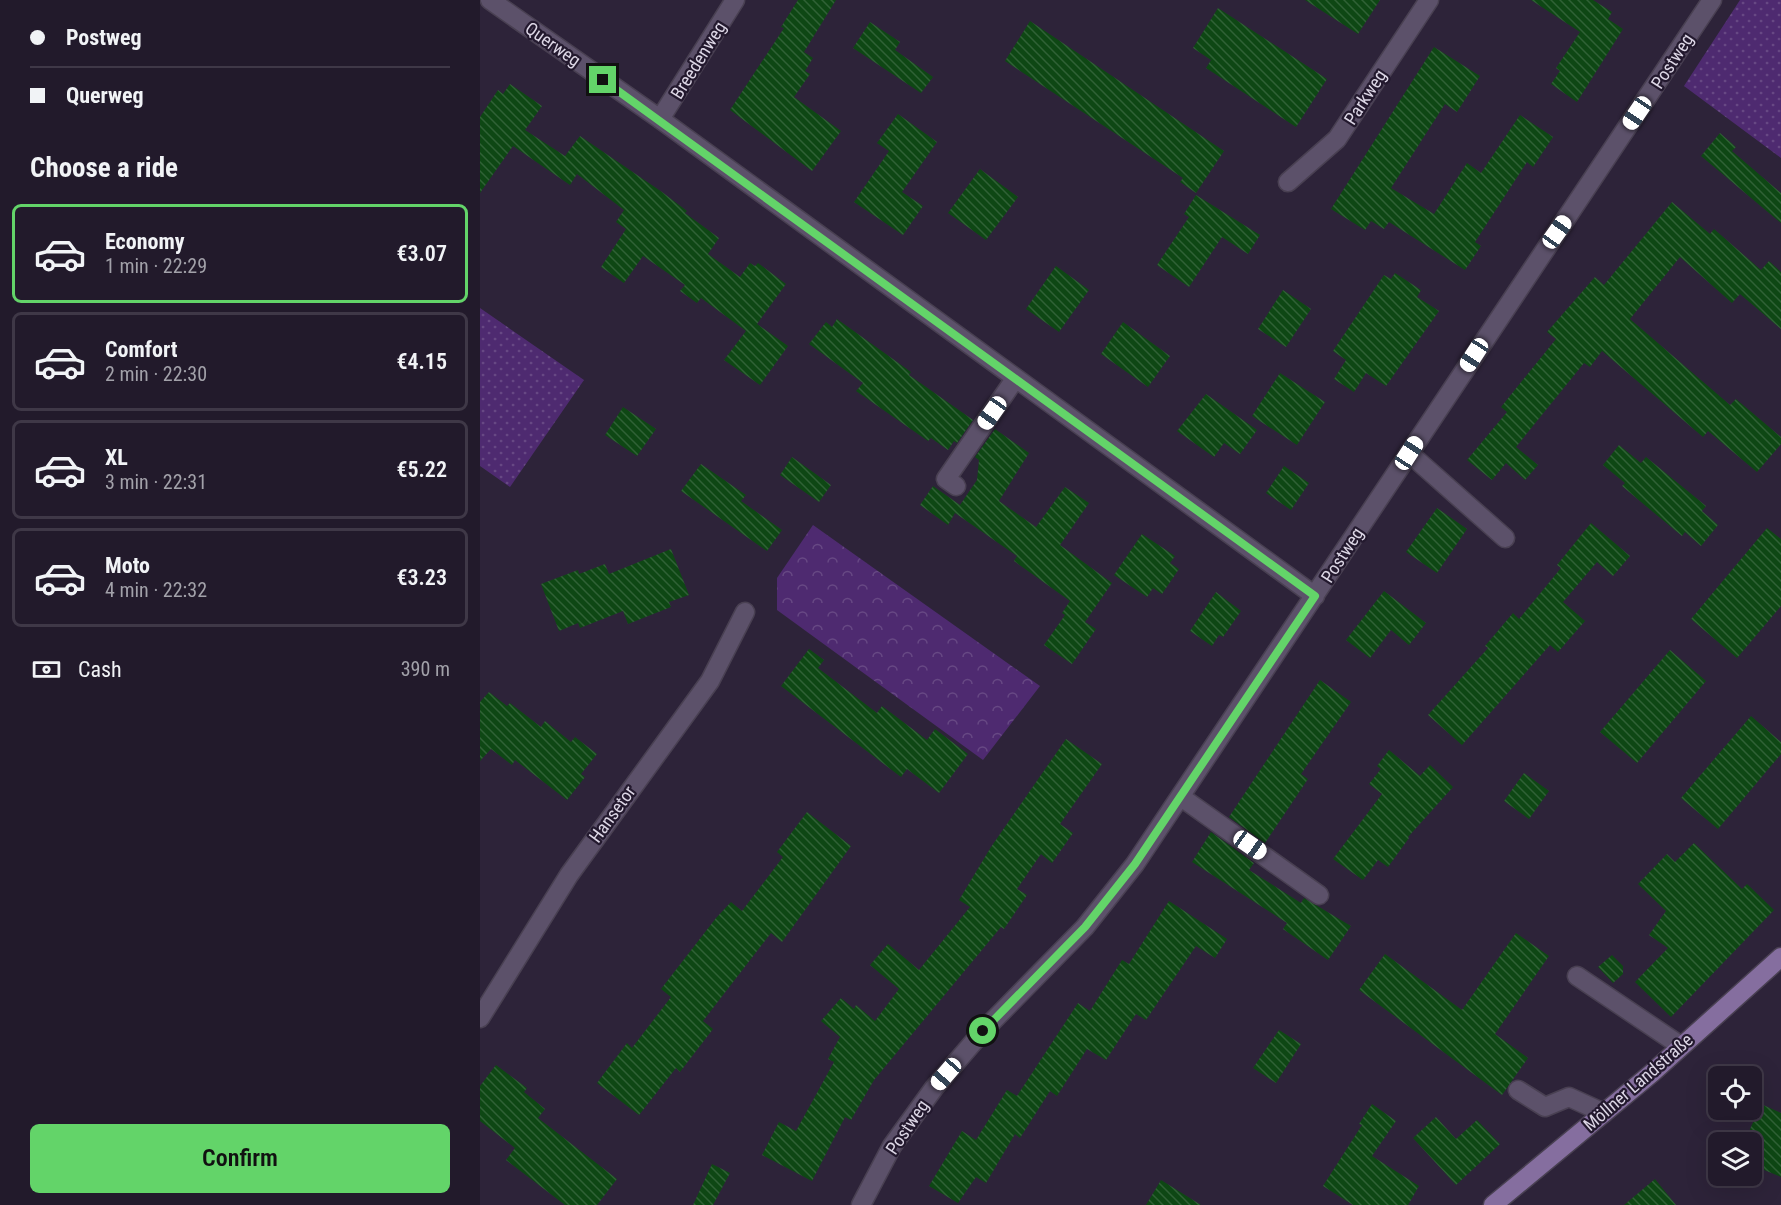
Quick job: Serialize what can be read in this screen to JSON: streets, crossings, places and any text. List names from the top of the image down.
{
  "streets": {
    "main road": ["Möllner Landstraße"],
    "street": [
      "Querweg",
      "Breedenweg",
      "Postweg",
      "Parkweg",
      "Hansetor"
    ]
  },
  "crossings": [
    ["Querweg", "Breedenweg"],
    ["Querweg", "Postweg"]
  ],
  "page": {
    "banner": ["Postweg", "Querweg"],
    "heading": "Choose a ride",
    "list": [
      {
        "name": "Economy",
        "note": "1 min · 22:29",
        "value": "€3.07"
      },
      {
        "name": "Comfort",
        "note": "2 min · 22:30",
        "value": "€4.15"
      },
      {
        "name": "XL",
        "note": "3 min · 22:31",
        "value": "€5.22"
      },
      {
        "name": "Moto",
        "note": "4 min · 22:32",
        "value": "€3.23"
      }
    ],
    "pay": ["Cash", "390 m"],
    "buttons": "Confirm"
  }
}
